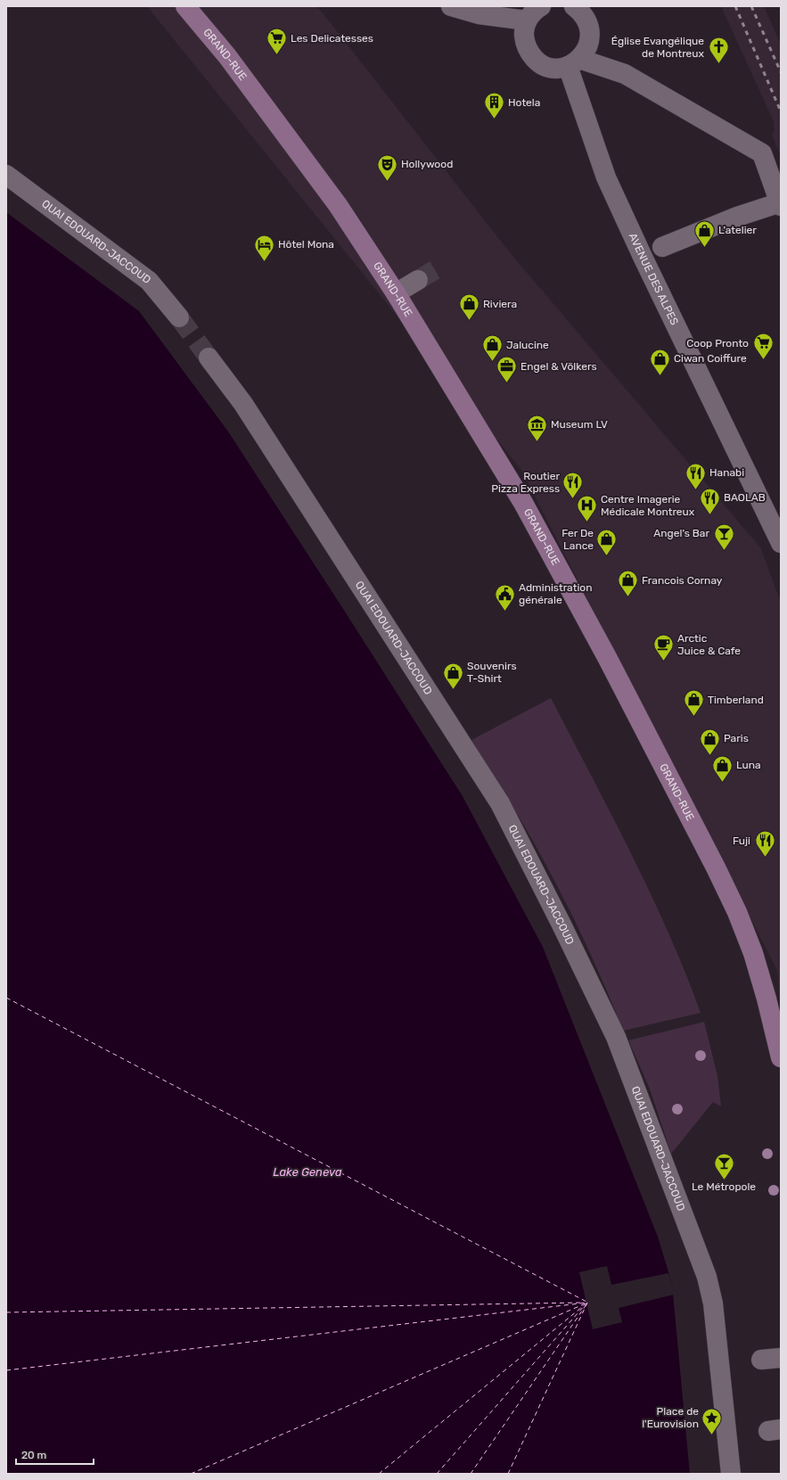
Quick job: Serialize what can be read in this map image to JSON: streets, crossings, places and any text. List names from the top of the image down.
{
  "streets": {
    "main road": ["GRAND-RUE"],
    "street": ["QUAI EDOUARD-JACCOUD", "AVENUE DES ALPES"]
  },
  "water": ["Lake Geneva"],
  "places": {
    "supermarket": ["Les Delicatesses", "Coop Pronto"],
    "church": ["Église Evangélique de Montreux"],
    "building": ["Hotela"],
    "theatre": ["Hollywood"],
    "shop": [
      "L'atelier",
      "Riviera",
      "Jalucine",
      "Ciwan Coiffure",
      "Fer De Lance",
      "Francois Cornay",
      "Souvenirs T-Shirt",
      "Timberland",
      "Paris",
      "Luna"
    ],
    "hotel": ["Hôtel Mona"],
    "office": ["Engel & Völkers"],
    "museum": ["Museum LV"],
    "restaurant": [
      "Hanabi",
      "Routier Pizza Express",
      "BAOLAB",
      "Fuji"
    ],
    "hospital": ["Centre Imagerie Médicale Montreux"],
    "bar": ["Angel's Bar", "Le Métropole"],
    "public building": ["Administration générale"],
    "cafe": ["Arctic Juice & Cafe"],
    "place": ["Place de l'Eurovision"]
  },
  "scale_bar": "20 m"
}
